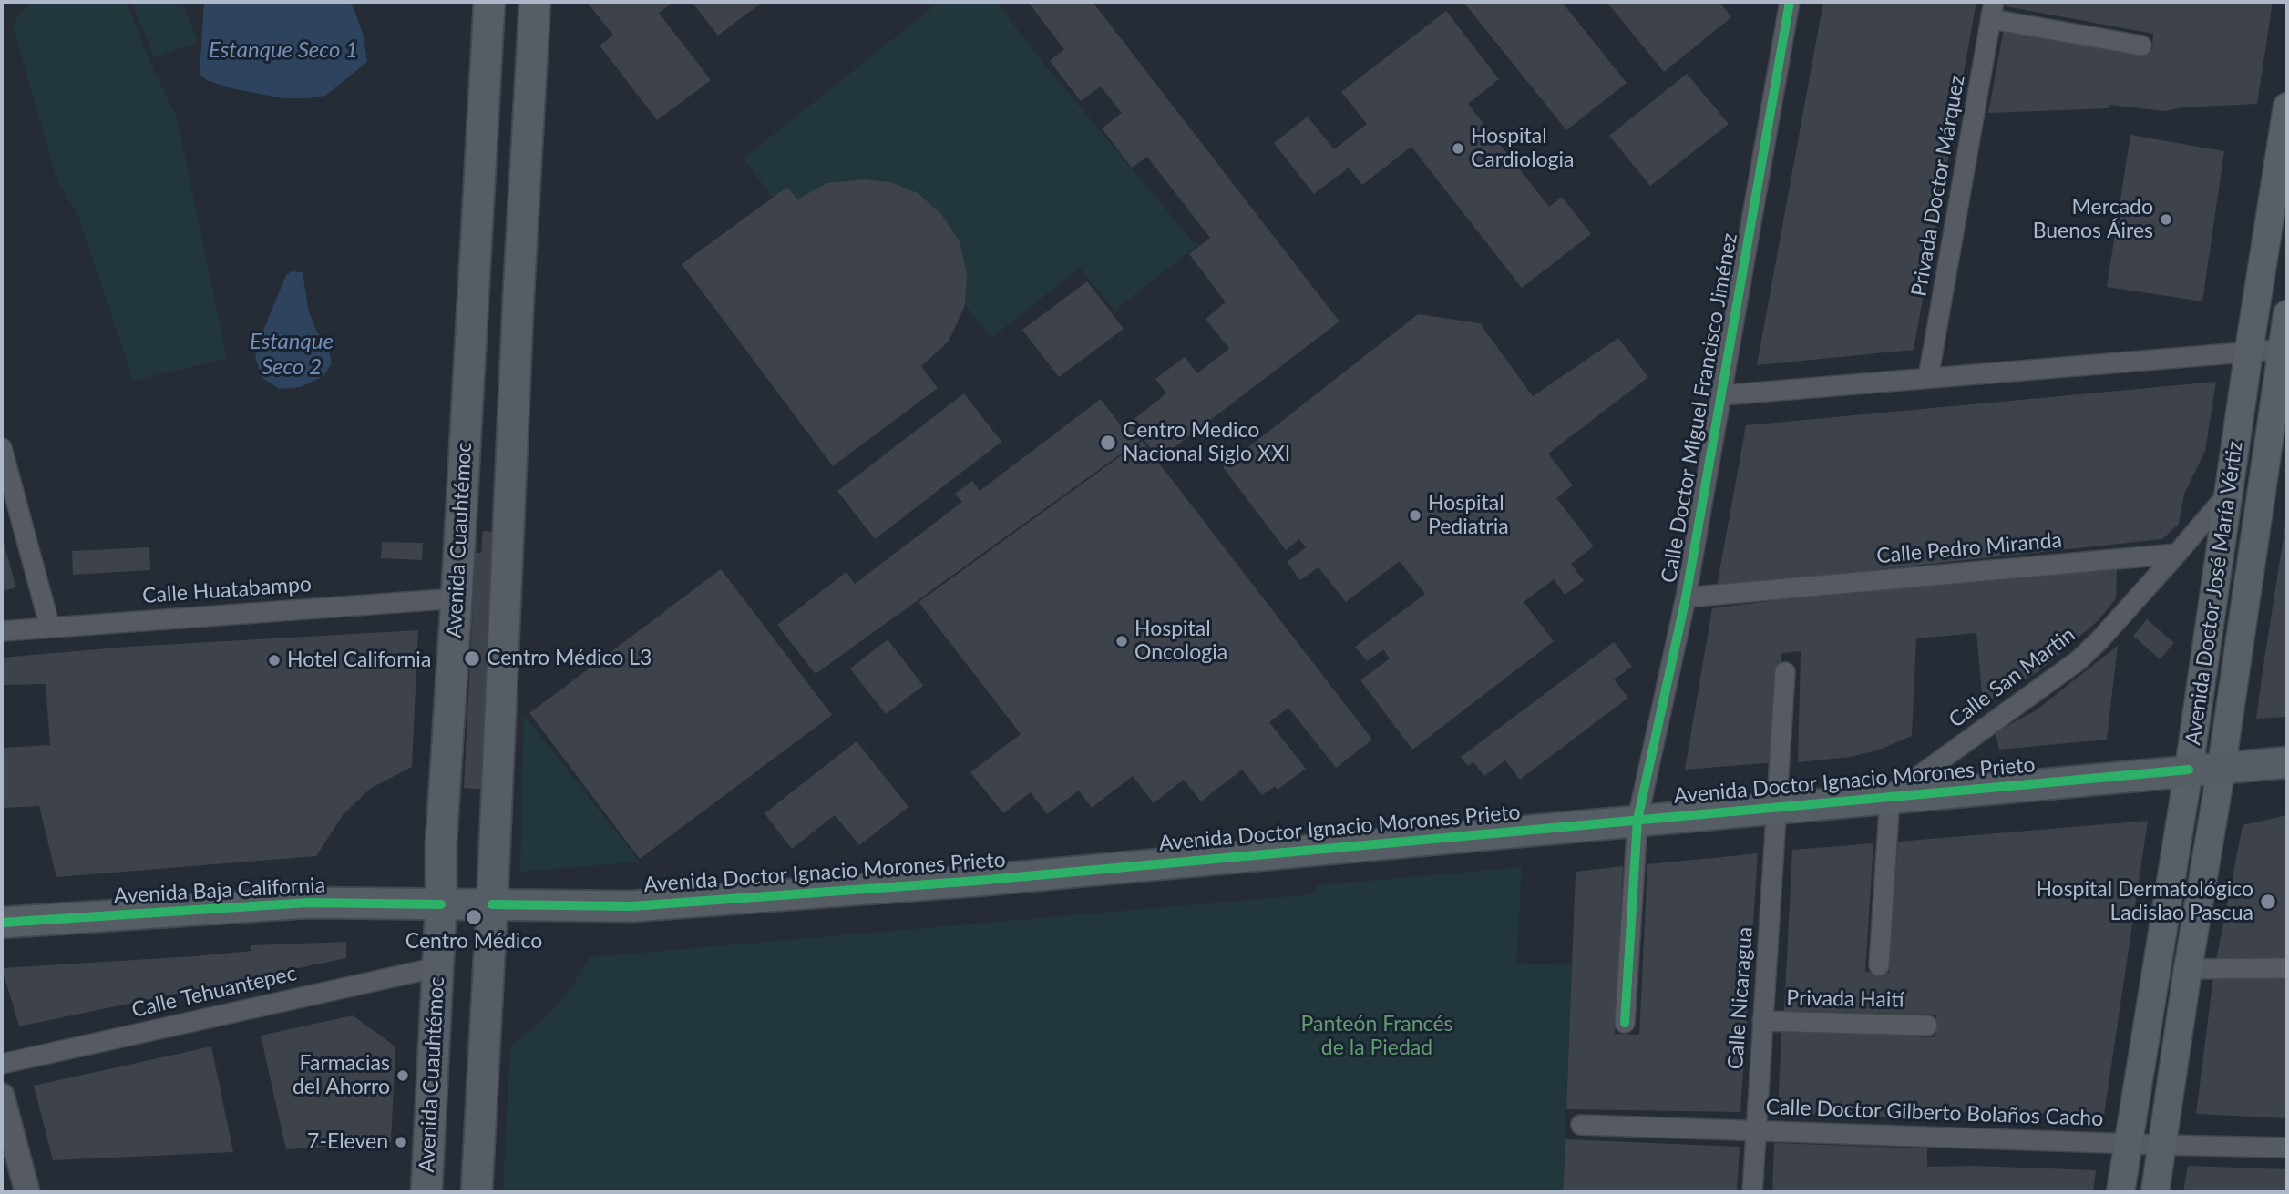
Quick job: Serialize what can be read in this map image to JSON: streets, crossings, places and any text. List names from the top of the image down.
{
  "streets": {
    "main road": [
      "Avenida Cuauhtémoc",
      "Avenida Doctor José María Vértiz",
      "Avenida Doctor Ignacio Morones Prieto",
      "Avenida Baja California"
    ],
    "street": [
      "Privada Doctor Márquez",
      "Calle Doctor Miguel Francisco Jiménez",
      "Calle Pedro Miranda",
      "Calle Huatabampo",
      "Calle San Martin",
      "Calle Tehuantepec",
      "Calle Nicaragua",
      "Privada Haití",
      "Calle Doctor Gilberto Bolaños Cacho"
    ]
  },
  "crossings": [
    ["Calle Doctor Miguel Francisco Jiménez", "Calle Pedro Miranda"],
    ["Calle Doctor Miguel Francisco Jiménez", "Avenida Doctor Ignacio Morones Prieto"],
    ["Avenida Cuauhtémoc", "Calle Huatabampo"],
    ["Avenida Cuauhtémoc", "Avenida Doctor Ignacio Morones Prieto"],
    ["Avenida Cuauhtémoc", "Avenida Baja California"],
    ["Avenida Cuauhtémoc", "Calle Tehuantepec"],
    ["Calle Pedro Miranda", "Calle San Martin"],
    ["Avenida Doctor José María Vértiz", "Avenida Doctor Ignacio Morones Prieto"],
    ["Avenida Doctor José María Vértiz", "Calle Doctor Gilberto Bolaños Cacho"],
    ["Calle San Martin", "Avenida Doctor Ignacio Morones Prieto"],
    ["Avenida Doctor Ignacio Morones Prieto", "Avenida Baja California"],
    ["Avenida Doctor Ignacio Morones Prieto", "Calle Nicaragua"],
    ["Calle Nicaragua", "Privada Haití"],
    ["Calle Nicaragua", "Calle Doctor Gilberto Bolaños Cacho"]
  ],
  "water": ["Estanque Seco 1", "Estanque Seco 2"],
  "parks": ["Panteón Francés de la Piedad"],
  "places": [
    "Hospital Cardiologia",
    "Mercado Buenos Áires",
    "Centro Medico Nacional Siglo XXI",
    "Hospital Pediatria",
    "Hospital Oncologia",
    "Centro Médico L3",
    "Hotel California",
    "Hospital Dermatológico Ladislao Pascua",
    "Centro Médico",
    "Farmacias del Ahorro",
    "7-Eleven"
  ]
}
